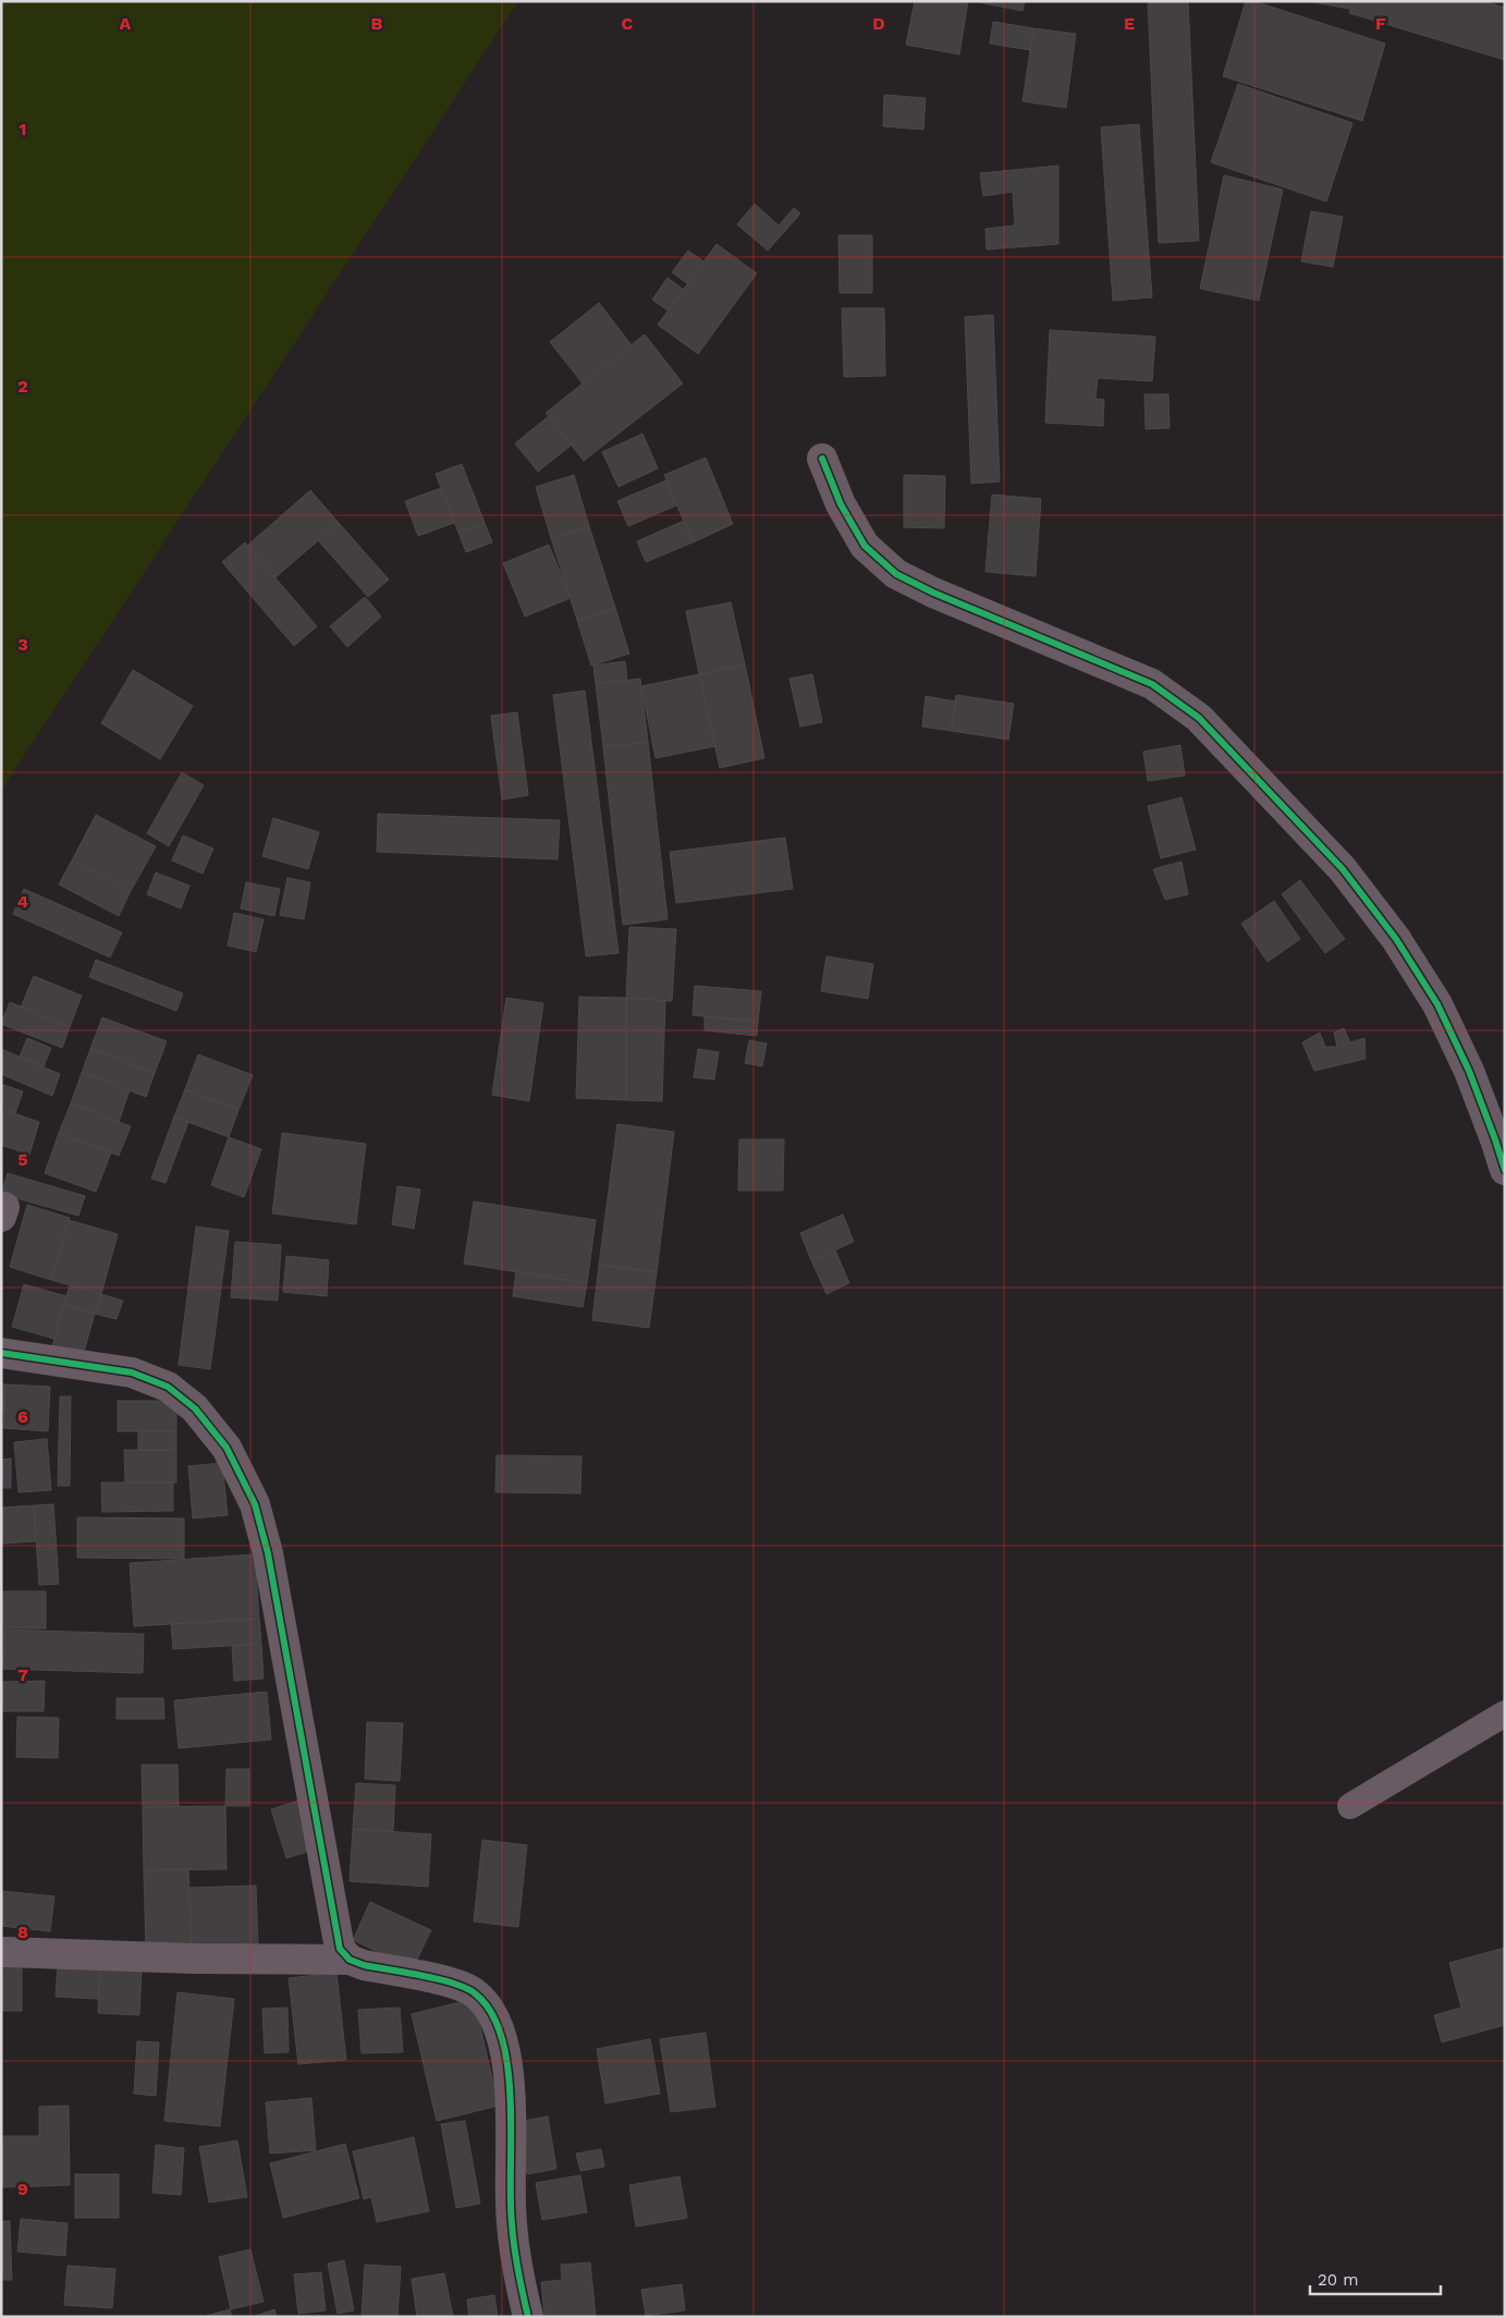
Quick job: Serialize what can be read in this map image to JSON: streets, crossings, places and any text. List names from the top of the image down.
{
  "scale_bar": "20 m",
  "grid": {
    "columns": [
      "A",
      "B",
      "C",
      "D",
      "E",
      "F"
    ],
    "rows": [
      "1",
      "2",
      "3",
      "4",
      "5",
      "6",
      "7",
      "8",
      "9"
    ]
  }
}
